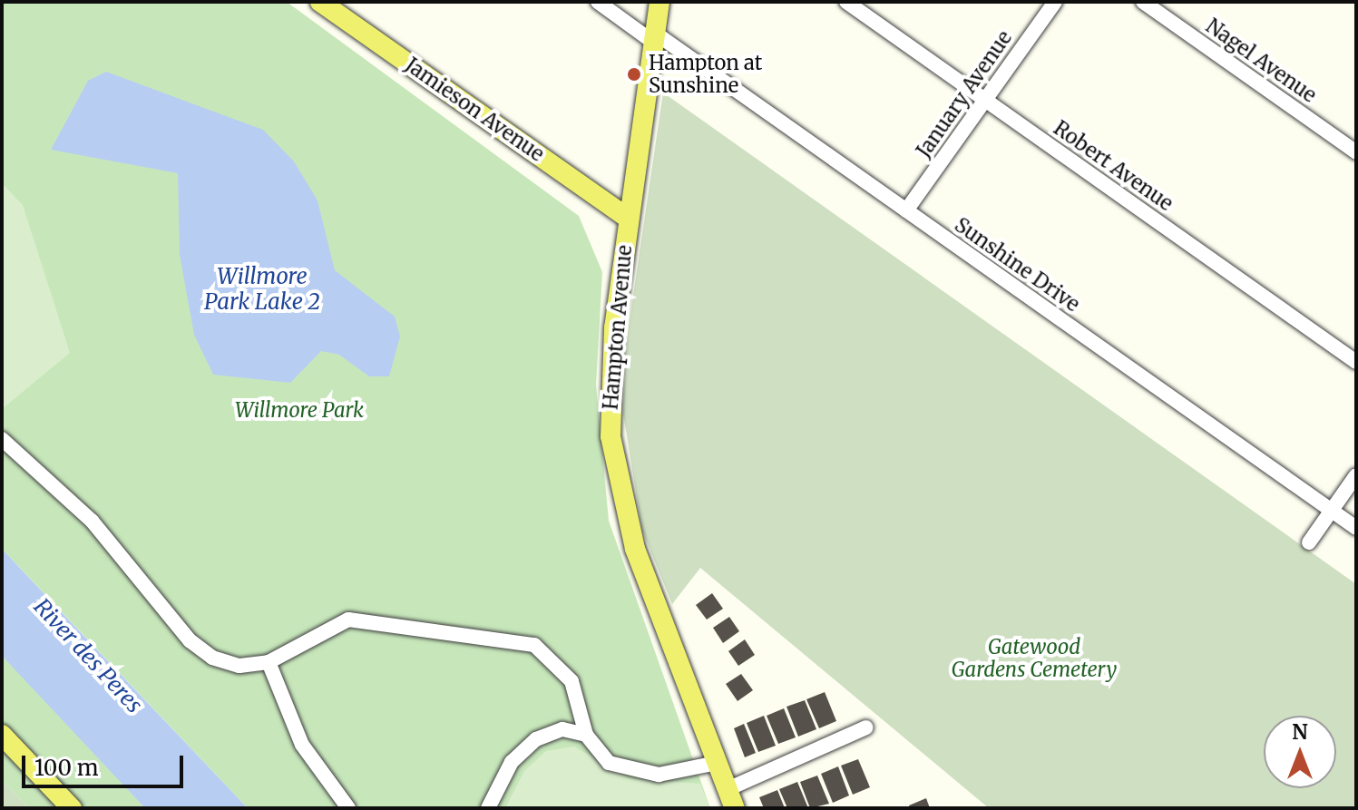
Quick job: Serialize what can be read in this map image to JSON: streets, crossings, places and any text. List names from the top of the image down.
{
  "streets": {
    "main road": ["Jamieson Avenue", "Hampton Avenue"],
    "street": [
      "Nagel Avenue",
      "January Avenue",
      "Robert Avenue",
      "Sunshine Drive"
    ]
  },
  "crossings": [
    ["January Avenue", "Robert Avenue"],
    ["January Avenue", "Sunshine Drive"],
    ["Jamieson Avenue", "Hampton Avenue"],
    ["Sunshine Drive", "Hampton Avenue"]
  ],
  "water": ["Willmore Park Lake 2", "River des Peres"],
  "parks": ["Willmore Park", "Gatewood Gardens Cemetery"],
  "places": ["Hampton at Sunshine"],
  "scale_bar": "100 m",
  "north": "top"
}
